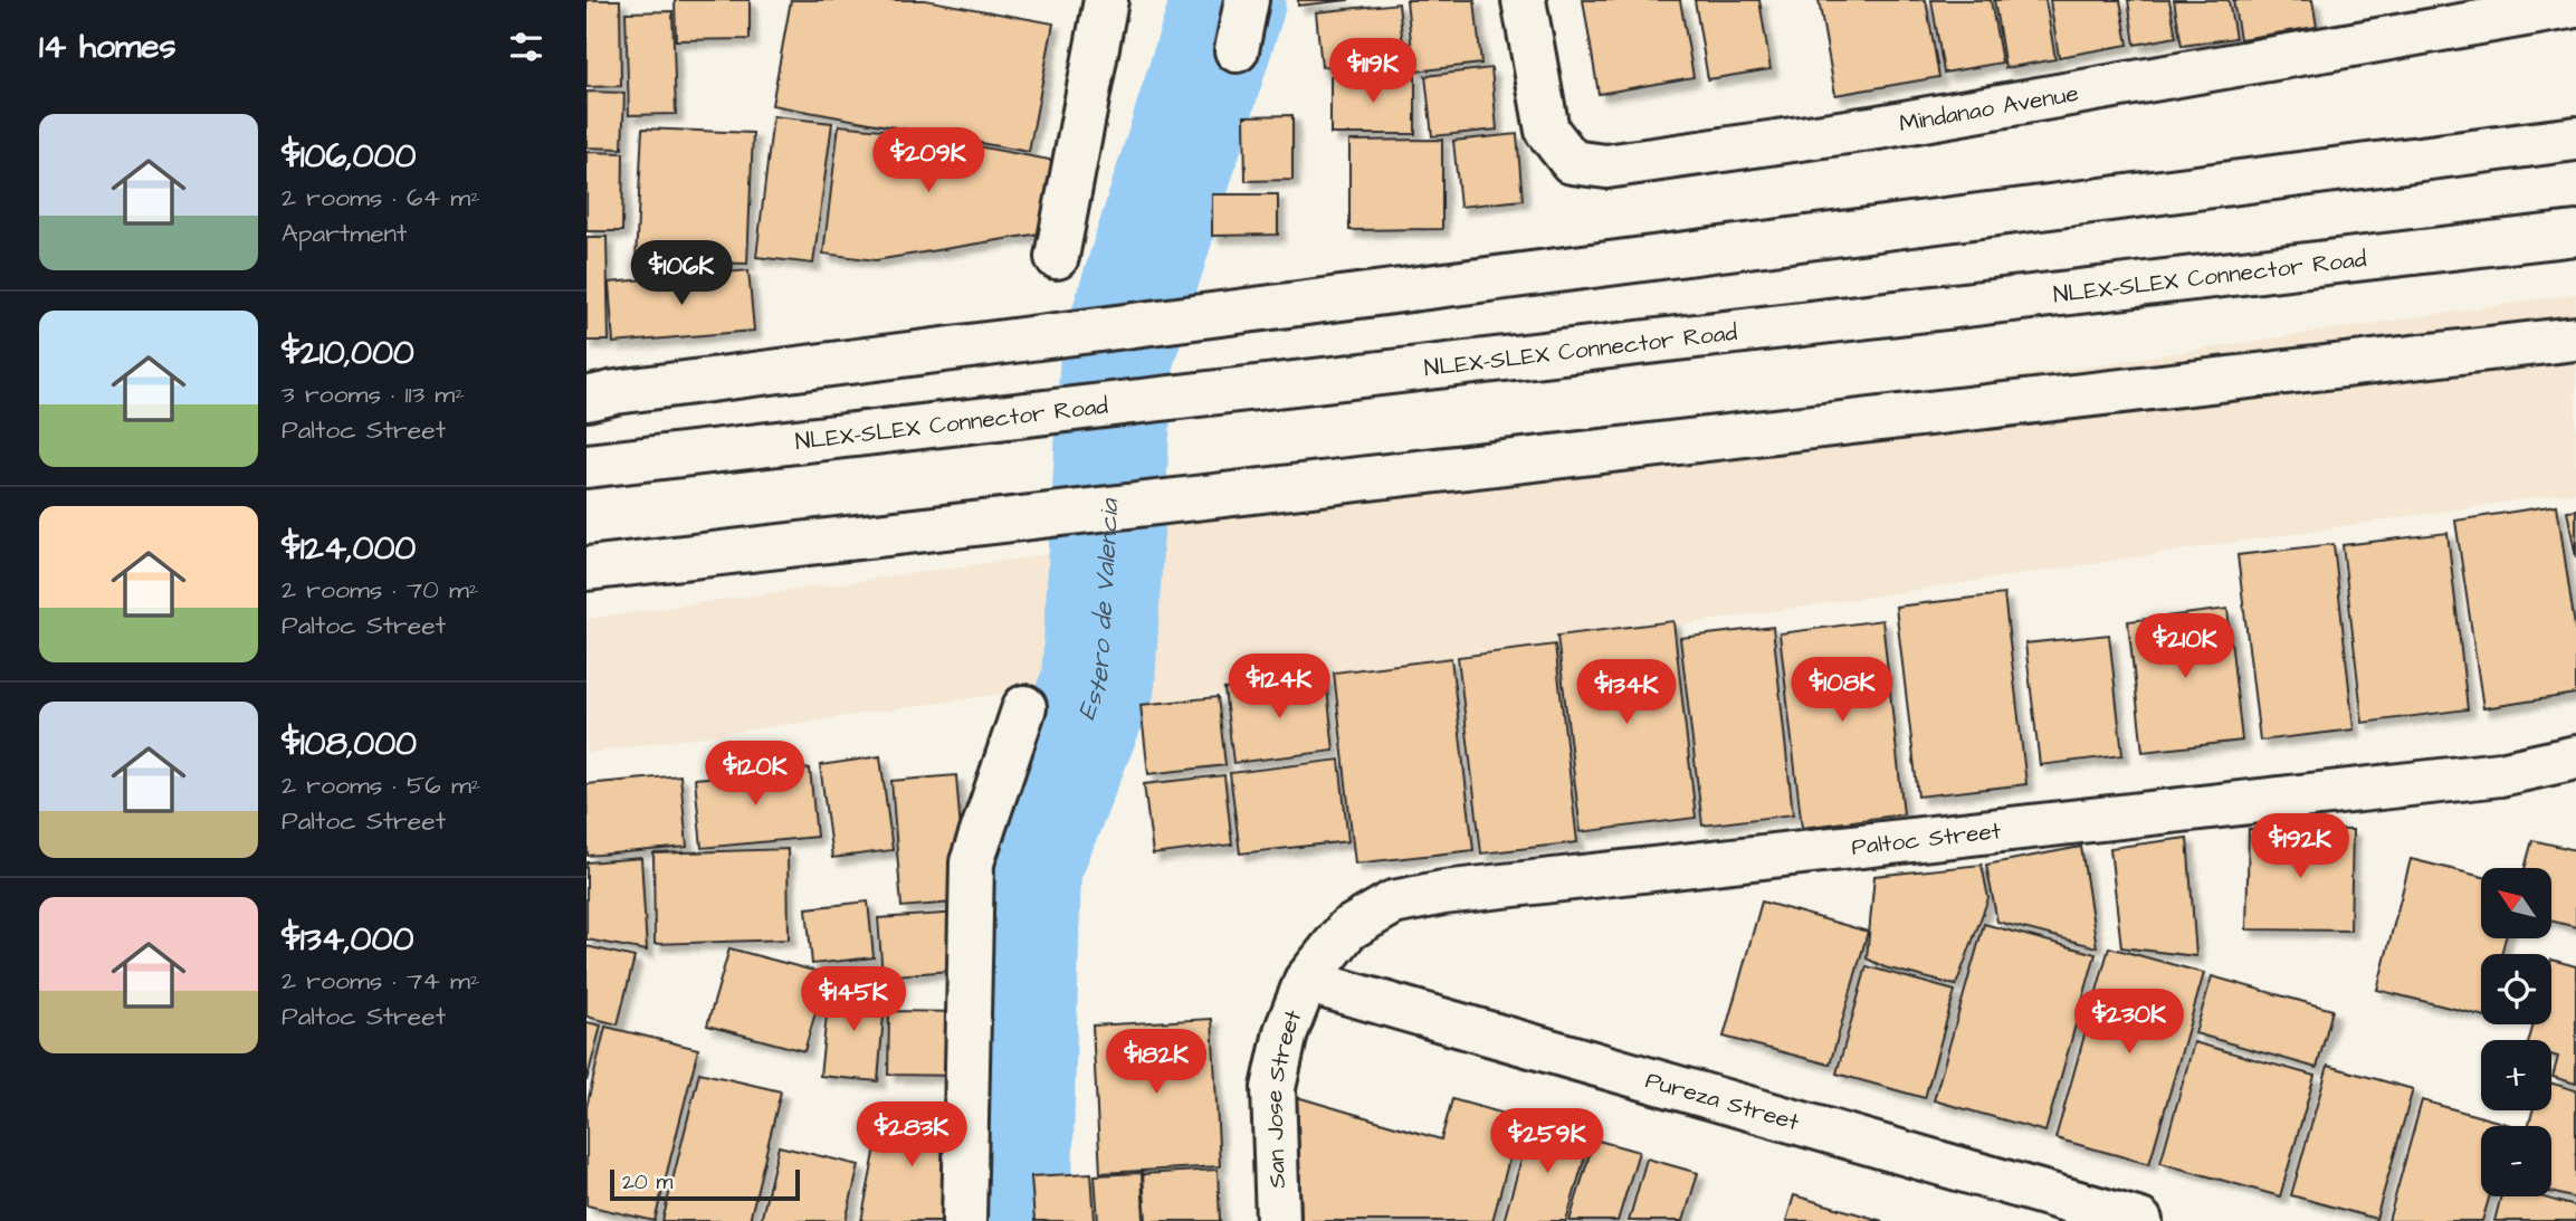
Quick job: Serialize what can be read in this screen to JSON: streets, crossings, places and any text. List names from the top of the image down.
{
  "streets": {
    "main road": [
      "Mindanao Avenue",
      "NLEX-SLEX Connector Road",
      "Paltoc Street",
      "San Jose Street",
      "Pureza Street"
    ]
  },
  "crossings": [
    ["Paltoc Street", "San Jose Street"],
    ["Paltoc Street", "Pureza Street"],
    ["San Jose Street", "Pureza Street"]
  ],
  "water": ["Estero de Valencia"],
  "scale_bar": "20 m",
  "north": "top left",
  "page": {
    "heading": "14 homes",
    "price": [
      "$119K",
      "$209K",
      "$106K",
      "$210K",
      "$124K",
      "$108K",
      "$134K",
      "$120K",
      "$192K",
      "$145K",
      "$230K",
      "$182K",
      "$283K",
      "$259K"
    ],
    "list": [
      {
        "name": "$106,000",
        "note": "2 rooms · 64 m² · Apartment"
      },
      {
        "name": "$210,000",
        "note": "3 rooms · 113 m² · Paltoc Street"
      },
      {
        "name": "$124,000",
        "note": "2 rooms · 70 m² · Paltoc Street"
      },
      {
        "name": "$108,000",
        "note": "2 rooms · 56 m² · Paltoc Street"
      },
      {
        "name": "$134,000",
        "note": "2 rooms · 74 m² · Paltoc Street"
      }
    ],
    "map_buttons": ["+", "−"],
    "scale": "20 m"
  }
}
